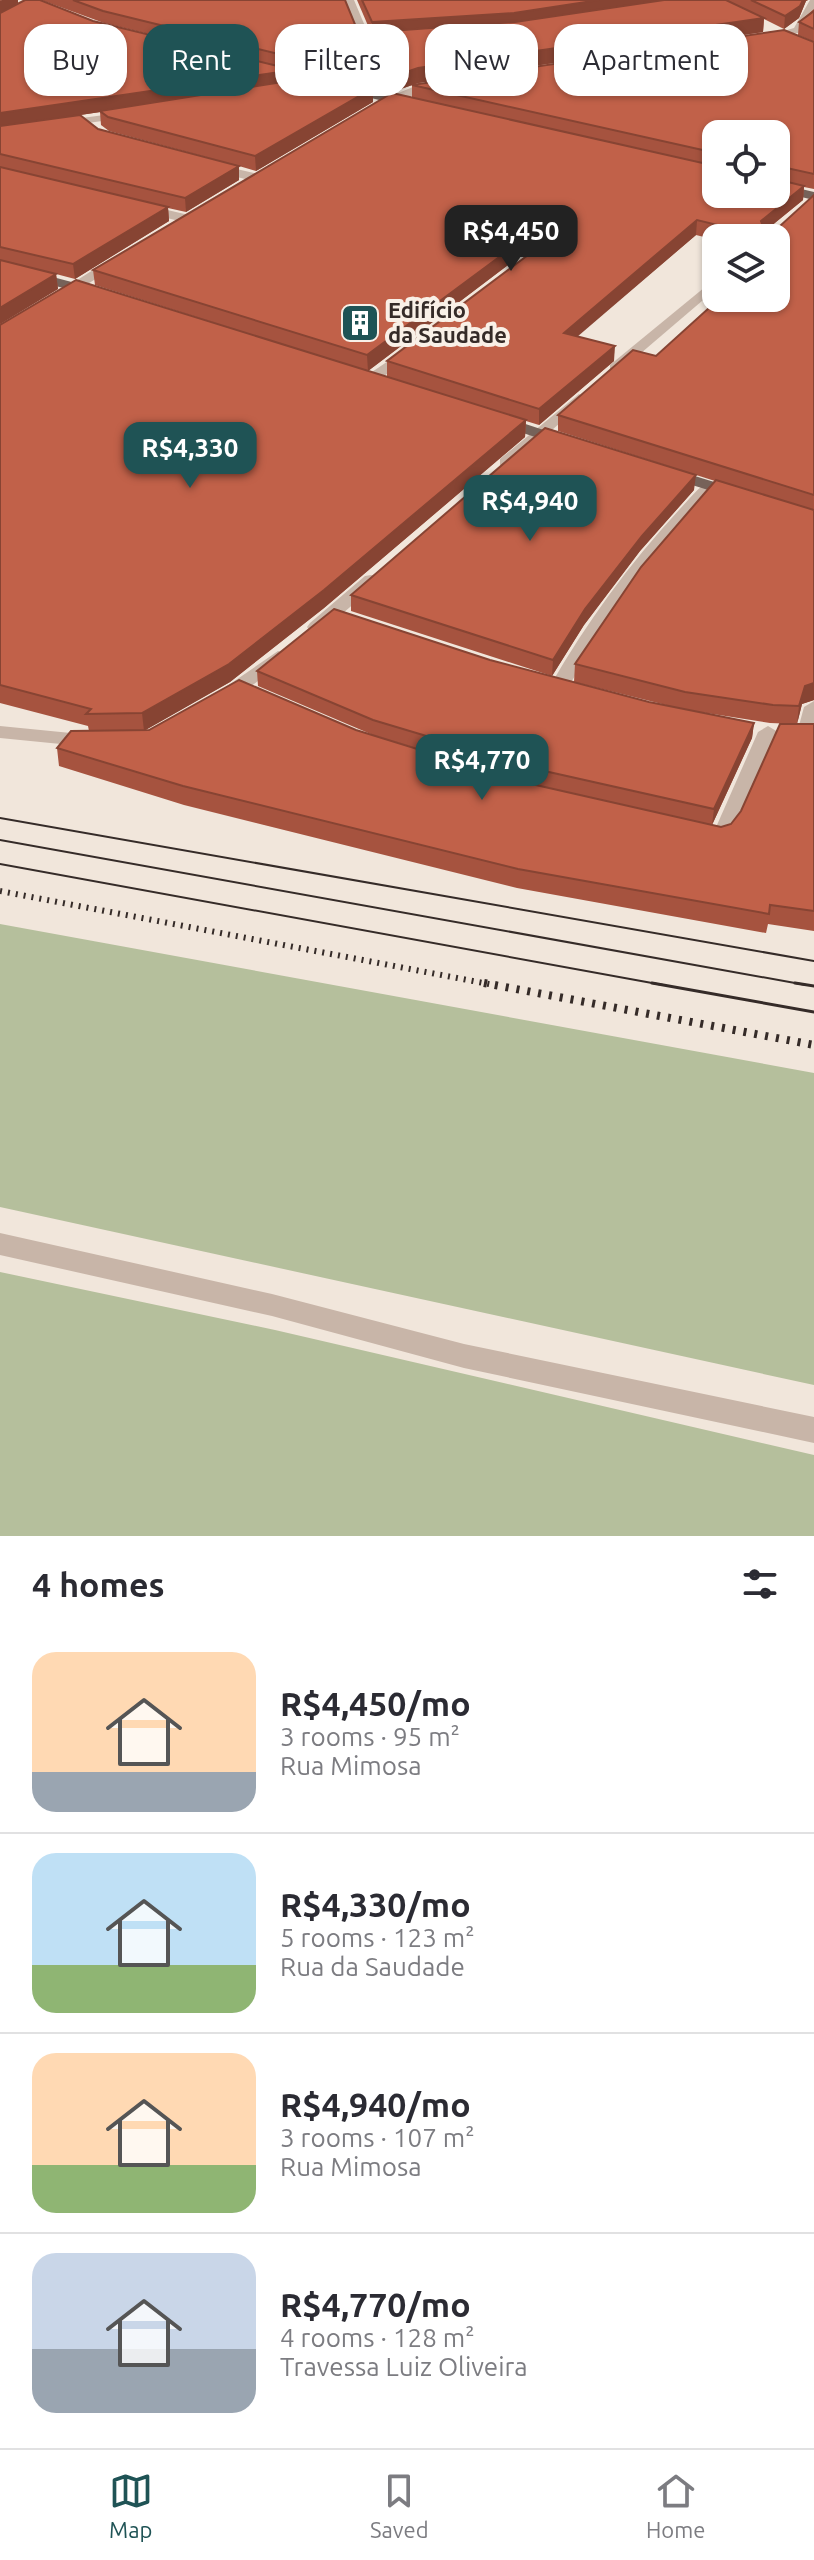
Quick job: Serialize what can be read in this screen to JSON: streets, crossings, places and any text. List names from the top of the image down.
{
  "places": {
    "building": ["Edifício da Saudade"]
  },
  "page": {
    "chip": [
      "Buy",
      "Rent",
      "Filters",
      "New",
      "Apartment"
    ],
    "price": [
      "R$4,450",
      "R$4,330",
      "R$4,940",
      "R$4,770"
    ],
    "heading": "4 homes",
    "list": [
      {
        "name": "R$4,450/mo",
        "note": "3 rooms · 95 m² · Rua Mimosa"
      },
      {
        "name": "R$4,330/mo",
        "note": "5 rooms · 123 m² · Rua da Saudade"
      },
      {
        "name": "R$4,940/mo",
        "note": "3 rooms · 107 m² · Rua Mimosa"
      },
      {
        "name": "R$4,770/mo",
        "note": "4 rooms · 128 m² · Travessa Luiz Oliveira"
      }
    ],
    "tabs": ["Map", "Saved", "Home"]
  }
}
